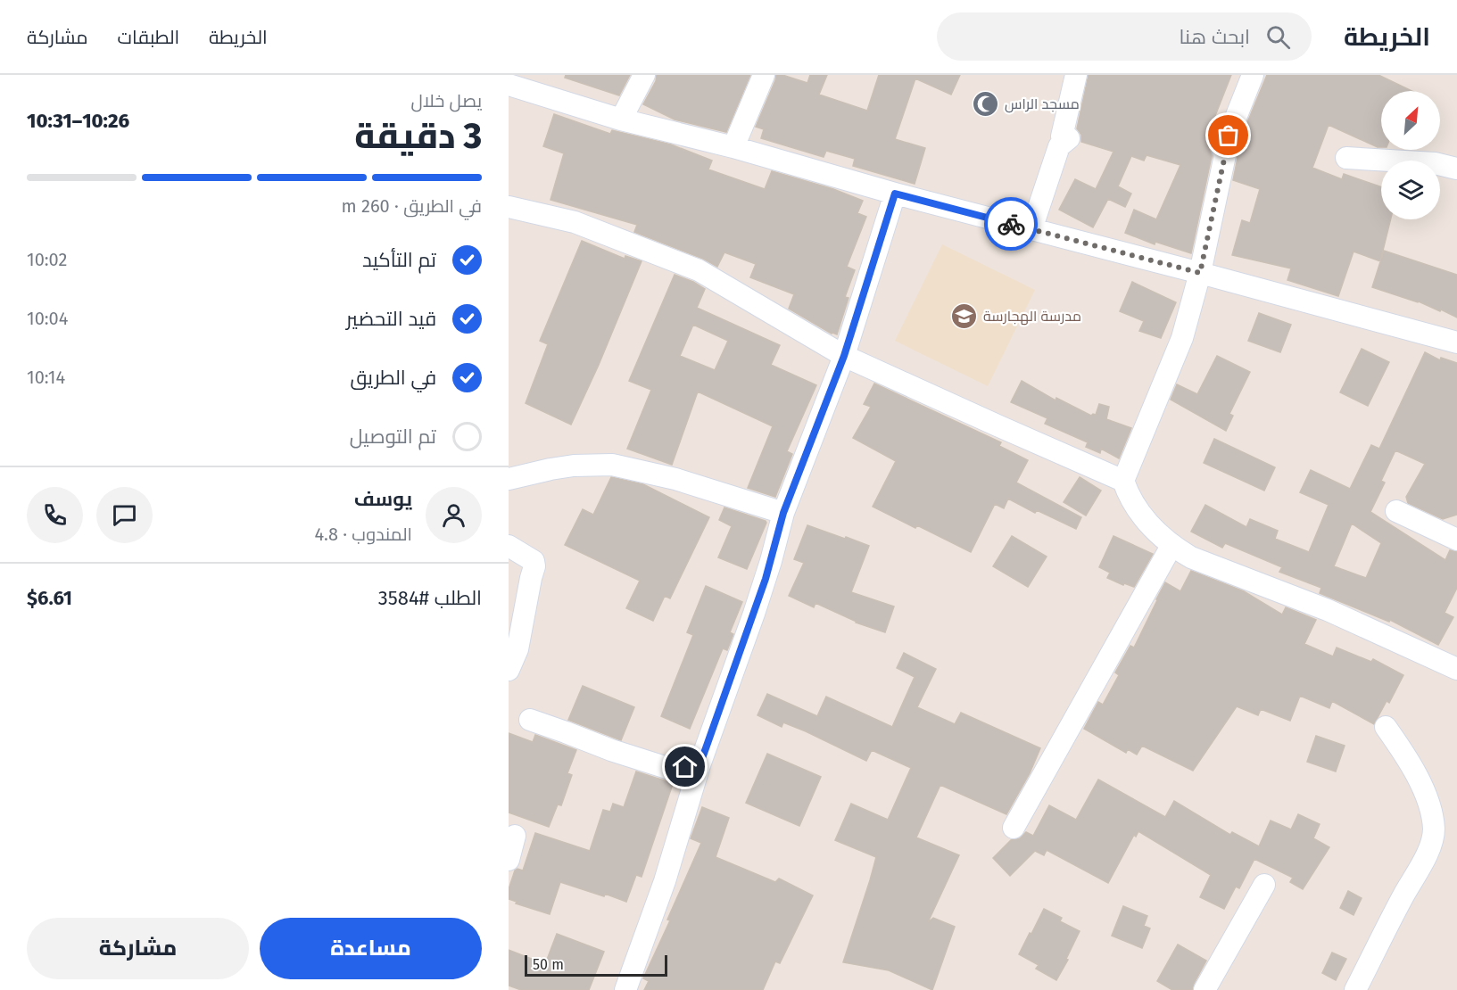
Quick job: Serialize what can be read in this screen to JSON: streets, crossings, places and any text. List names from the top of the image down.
{
  "places": {
    "mosque": ["مسجد الراس"],
    "school or university": ["مدرسة الهجارسة"]
  },
  "scale_bar": "50 m",
  "north": "top right",
  "page": {
    "header": "الخريطة",
    "search": "ابحث هنا",
    "nav": ["الخريطة", "الطبقات", "مشاركة"],
    "heading": ["3 دقيقة", "يصل خلال", "10:26–10:31"],
    "panel": [
      "يوسف",
      "المندوب · 4.8",
      "الطلب #3584",
      "$6.61"
    ],
    "bar": "في الطريق · 260 m",
    "list": [
      ["تم التأكيد", "10:02"],
      ["قيد التحضير", "10:04"],
      ["في الطريق", "10:14"],
      "تم التوصيل"
    ],
    "buttons": ["مساعدة", "مشاركة"],
    "scale": "50 m"
  }
}
